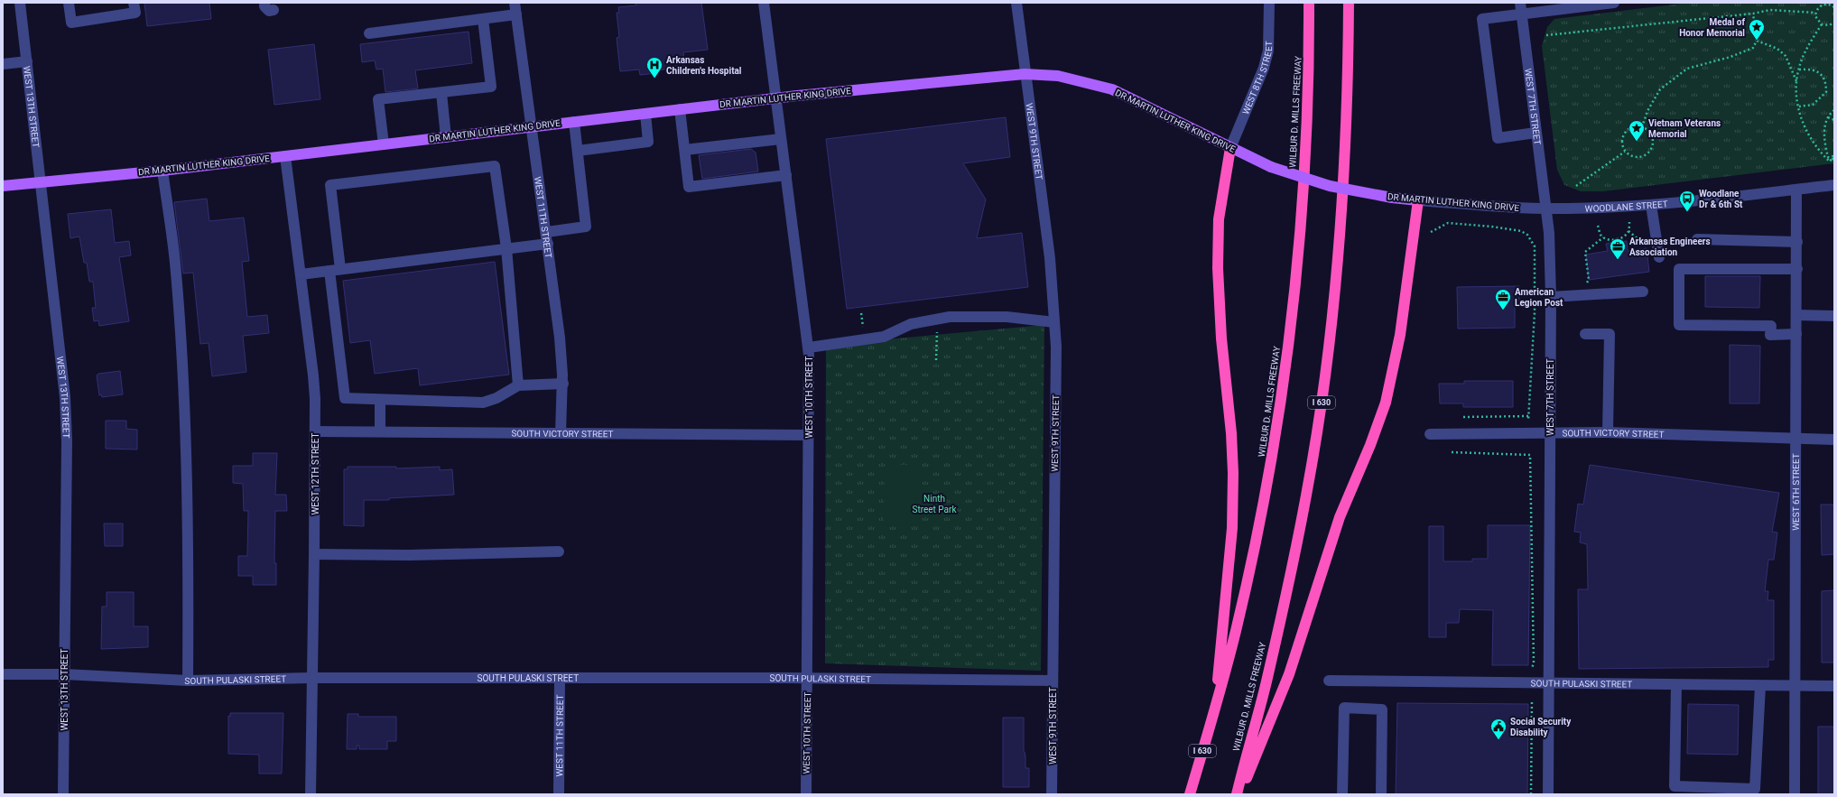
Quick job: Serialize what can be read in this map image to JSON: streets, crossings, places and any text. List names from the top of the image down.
{
  "streets": {
    "highway": ["WILBUR D. MILLS FREEWAY", "I 630"],
    "main road": ["DR MARTIN LUTHER KING DRIVE"],
    "street": [
      "WEST 8TH STREET",
      "WEST 13TH STREET",
      "WEST 7TH STREET",
      "WEST 9TH STREET",
      "WOODLANE STREET",
      "WEST 11TH STREET",
      "WEST 10TH STREET",
      "SOUTH VICTORY STREET",
      "WEST 12TH STREET",
      "WEST 6TH STREET",
      "SOUTH PULASKI STREET"
    ]
  },
  "crossings": [
    ["WEST 8TH STREET", "DR MARTIN LUTHER KING DRIVE"],
    ["DR MARTIN LUTHER KING DRIVE", "WEST 13TH STREET"],
    ["DR MARTIN LUTHER KING DRIVE", "WEST 7TH STREET"],
    ["DR MARTIN LUTHER KING DRIVE", "WEST 9TH STREET"],
    ["DR MARTIN LUTHER KING DRIVE", "WOODLANE STREET"],
    ["DR MARTIN LUTHER KING DRIVE", "WEST 11TH STREET"],
    ["DR MARTIN LUTHER KING DRIVE", "WEST 10TH STREET"],
    ["DR MARTIN LUTHER KING DRIVE", "WEST 12TH STREET"],
    ["WEST 13TH STREET", "SOUTH PULASKI STREET"],
    ["WEST 7TH STREET", "WOODLANE STREET"],
    ["WEST 7TH STREET", "SOUTH VICTORY STREET"],
    ["WEST 7TH STREET", "SOUTH PULASKI STREET"],
    ["WEST 9TH STREET", "SOUTH PULASKI STREET"],
    ["WOODLANE STREET", "WEST 6TH STREET"],
    ["WEST 11TH STREET", "SOUTH VICTORY STREET"],
    ["WEST 11TH STREET", "SOUTH PULASKI STREET"],
    ["WEST 10TH STREET", "SOUTH VICTORY STREET"],
    ["WEST 10TH STREET", "SOUTH PULASKI STREET"],
    ["SOUTH VICTORY STREET", "WEST 12TH STREET"],
    ["SOUTH VICTORY STREET", "WEST 6TH STREET"],
    ["WEST 12TH STREET", "SOUTH PULASKI STREET"],
    ["WEST 6TH STREET", "SOUTH PULASKI STREET"]
  ],
  "parks": ["Ninth Street Park"],
  "places": {
    "place": ["Medal of Honor Memorial", "Vietnam Veterans Memorial"],
    "hospital": ["Arkansas Children's Hospital"],
    "bus stop": ["Woodlane Dr & 6th St"],
    "office": ["Arkansas Engineers Association", "American Legion Post"],
    "public building": ["Social Security Disability"]
  }
}
